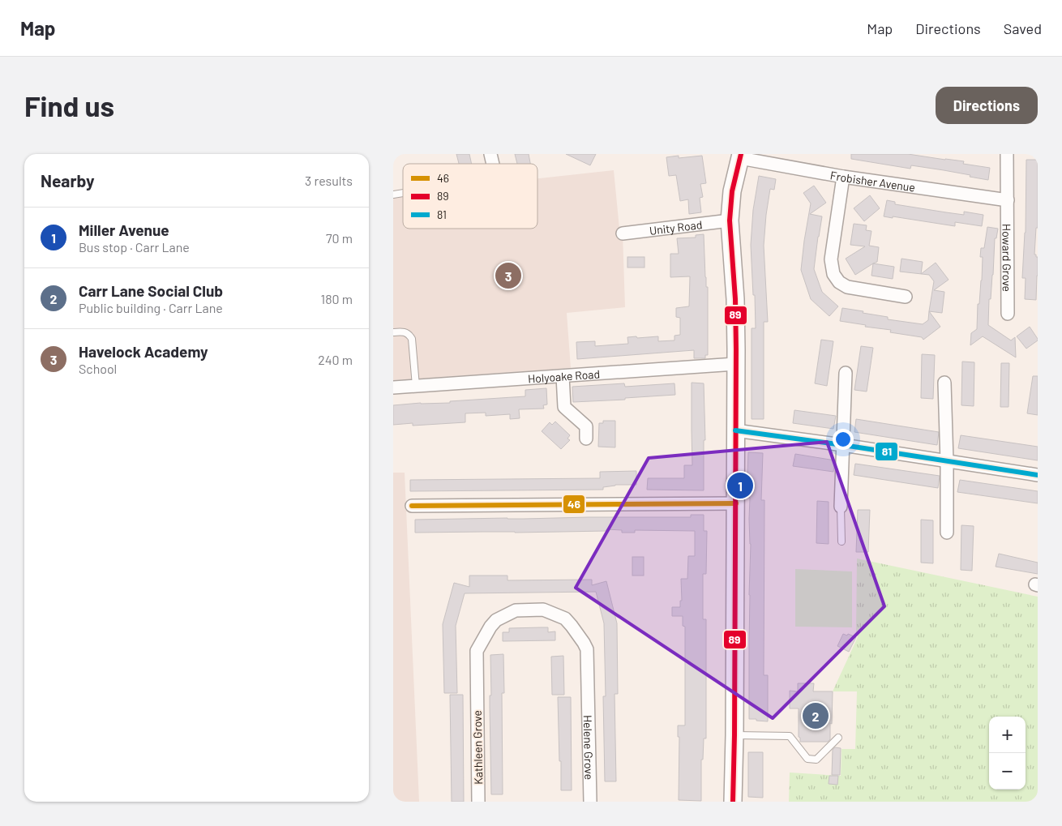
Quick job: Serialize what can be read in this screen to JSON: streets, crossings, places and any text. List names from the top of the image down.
{
  "streets": {
    "street": [
      "Frobisher Avenue",
      "Unity Road",
      "Howard Grove",
      "Holyoake Road",
      "Kathleen Grove",
      "Helene Grove"
    ]
  },
  "crossings": [
    ["Frobisher Avenue", "Howard Grove"],
    ["Kathleen Grove", "Helene Grove"]
  ],
  "lines": ["transit line 89", "transit line 81", "transit line 46"],
  "legend": ["46", "89", "81"],
  "page": {
    "header": "Map",
    "nav": ["Map", "Directions", "Saved"],
    "buttons": "Directions",
    "title": "Find us",
    "heading": ["Nearby", "3 results"],
    "list": [
      {
        "mark": "1",
        "name": "Miller Avenue",
        "note": "Bus stop · Carr Lane",
        "value": "70 m"
      },
      {
        "mark": "2",
        "name": "Carr Lane Social Club",
        "note": "Public building · Carr Lane",
        "value": "180 m"
      },
      {
        "mark": "3",
        "name": "Havelock Academy",
        "note": "School",
        "value": "240 m"
      }
    ],
    "pins": ["3", "1", "2"],
    "map_buttons": ["+", "−"]
  }
}
